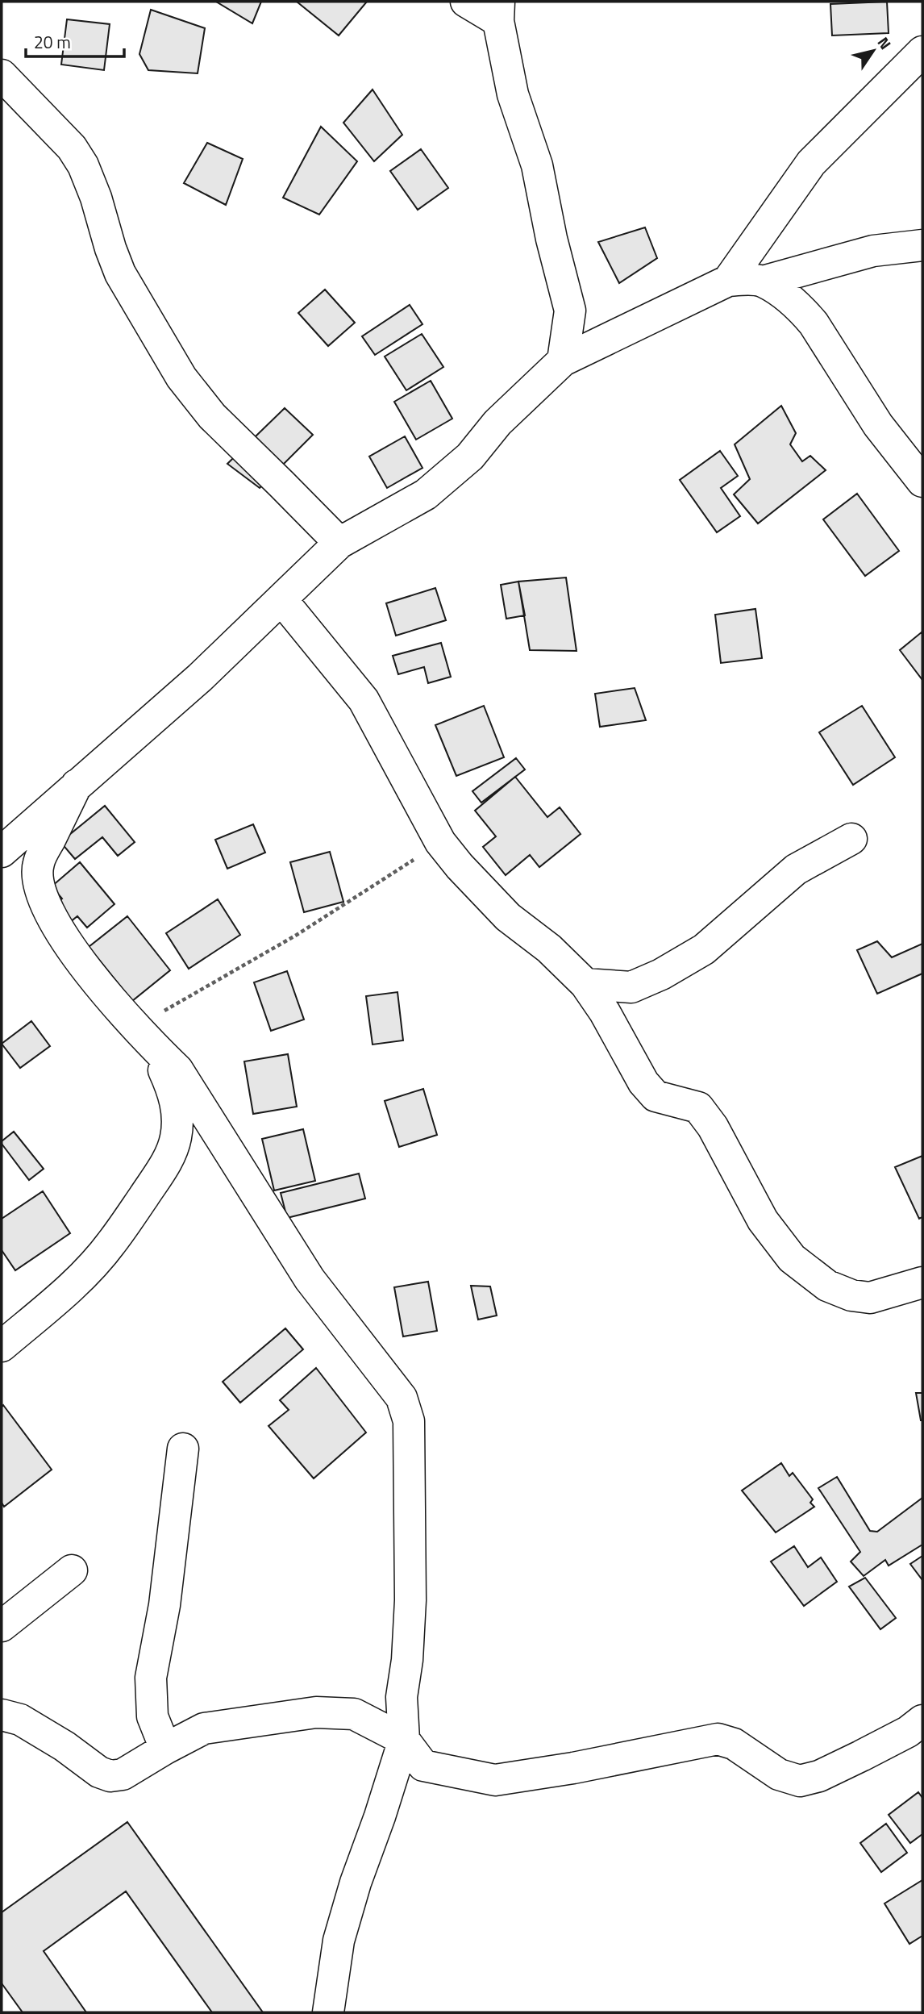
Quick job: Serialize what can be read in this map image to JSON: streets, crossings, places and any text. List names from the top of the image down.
{
  "scale_bar": "20 m",
  "north": "top right"
}
